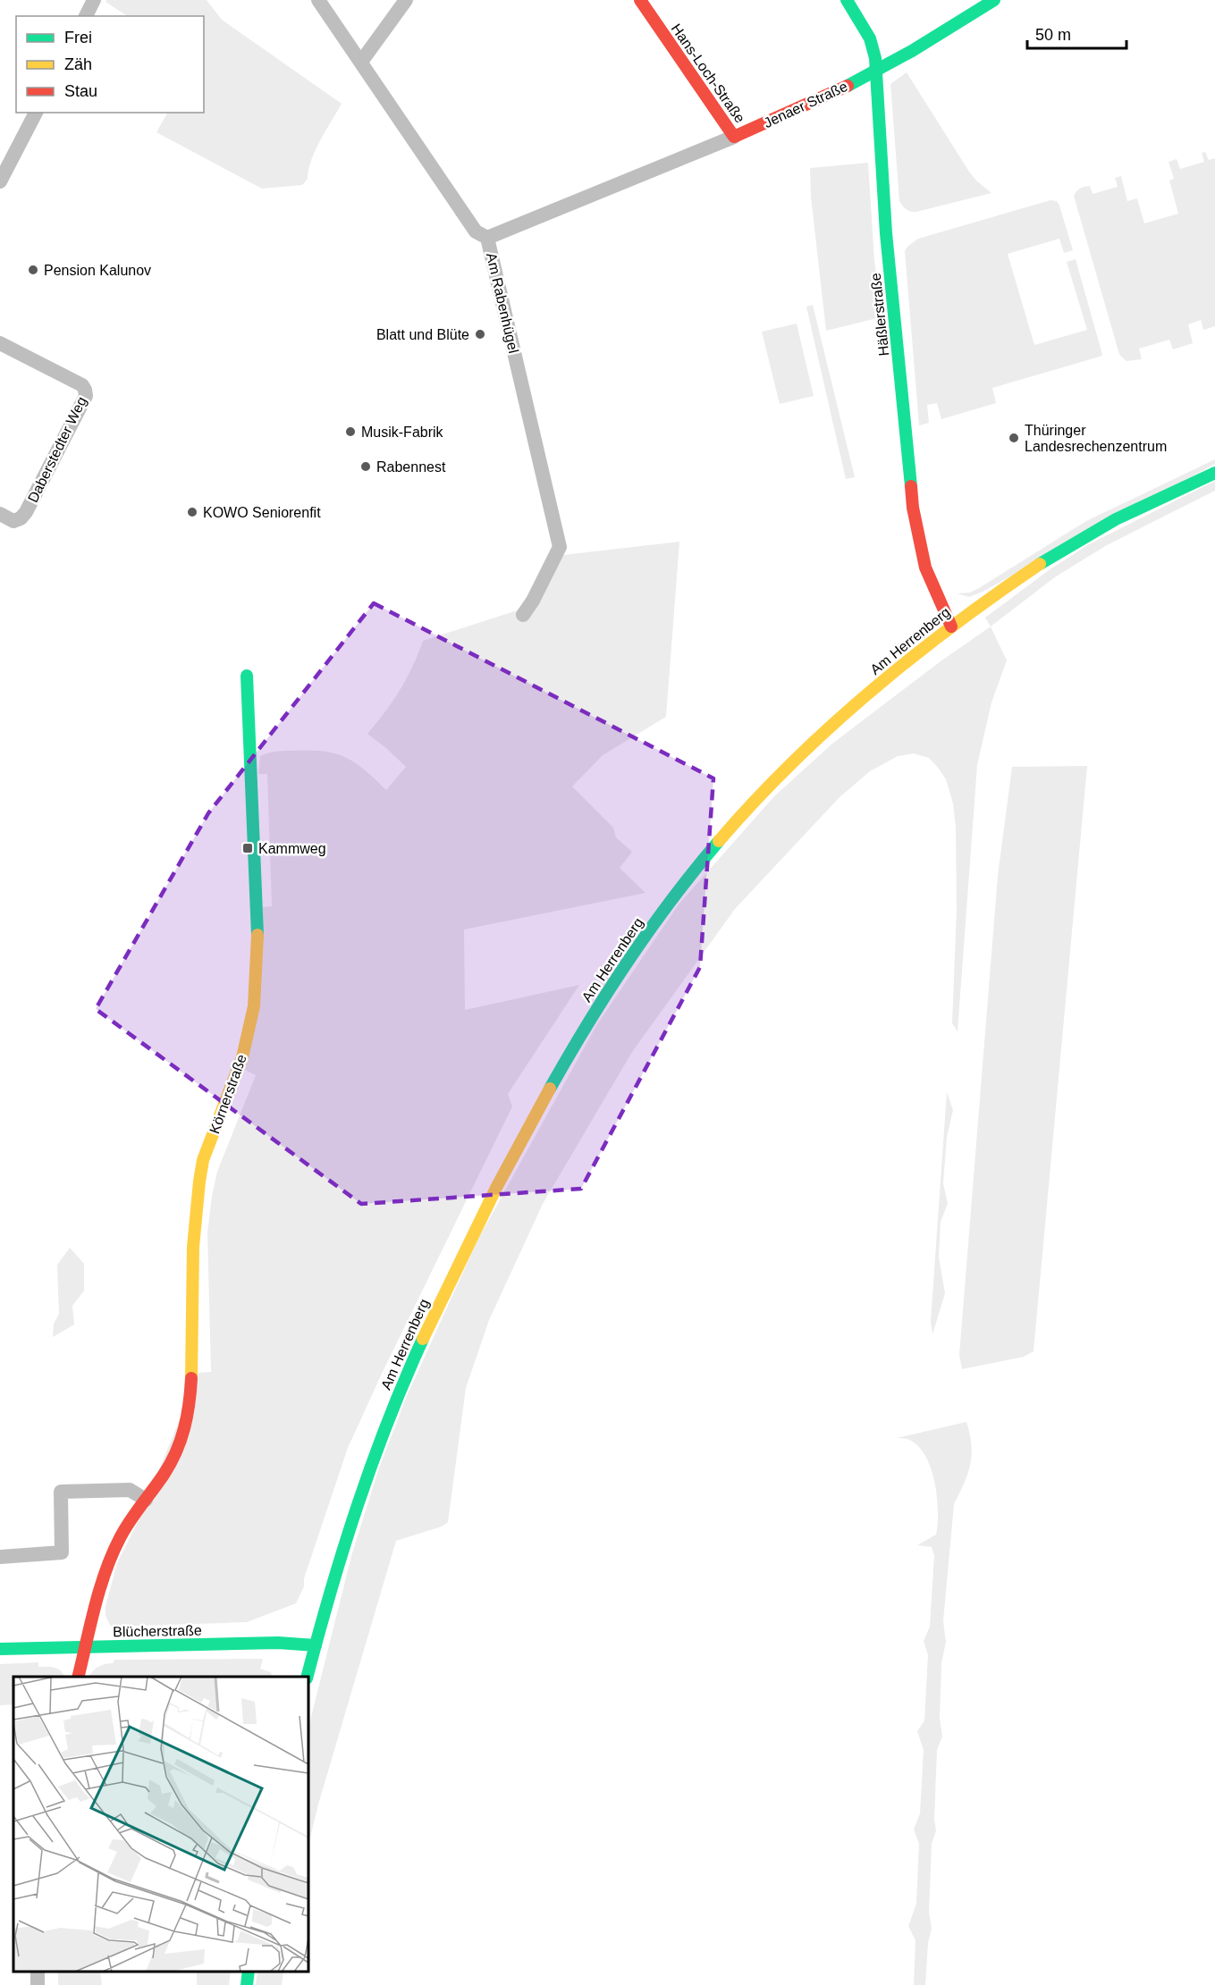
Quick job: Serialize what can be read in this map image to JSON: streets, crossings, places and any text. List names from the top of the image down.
{
  "streets": {
    "street": [
      "Hans-Loch-Straße",
      "Jenaer Straße",
      "Am Rabenhügel",
      "Häßlerstraße",
      "Daberstedter Weg",
      "Am Herrenberg",
      "Körnerstraße",
      "Blücherstraße"
    ]
  },
  "crossings": [
    ["Hans-Loch-Straße", "Jenaer Straße"],
    ["Jenaer Straße", "Am Rabenhügel"],
    ["Jenaer Straße", "Häßlerstraße"],
    ["Häßlerstraße", "Am Herrenberg"],
    ["Am Herrenberg", "Blücherstraße"],
    ["Körnerstraße", "Blücherstraße"]
  ],
  "places": {
    "other": [
      "Pension Kalunov",
      "Blatt und Blüte",
      "Musik-Fabrik",
      "Thüringer Landesrechenzentrum",
      "Rabennest",
      "KOWO Seniorenfit"
    ],
    "transit": ["Kammweg"]
  },
  "legend": ["Frei", "Zäh", "Stau"],
  "scale_bar": "50 m"
}
